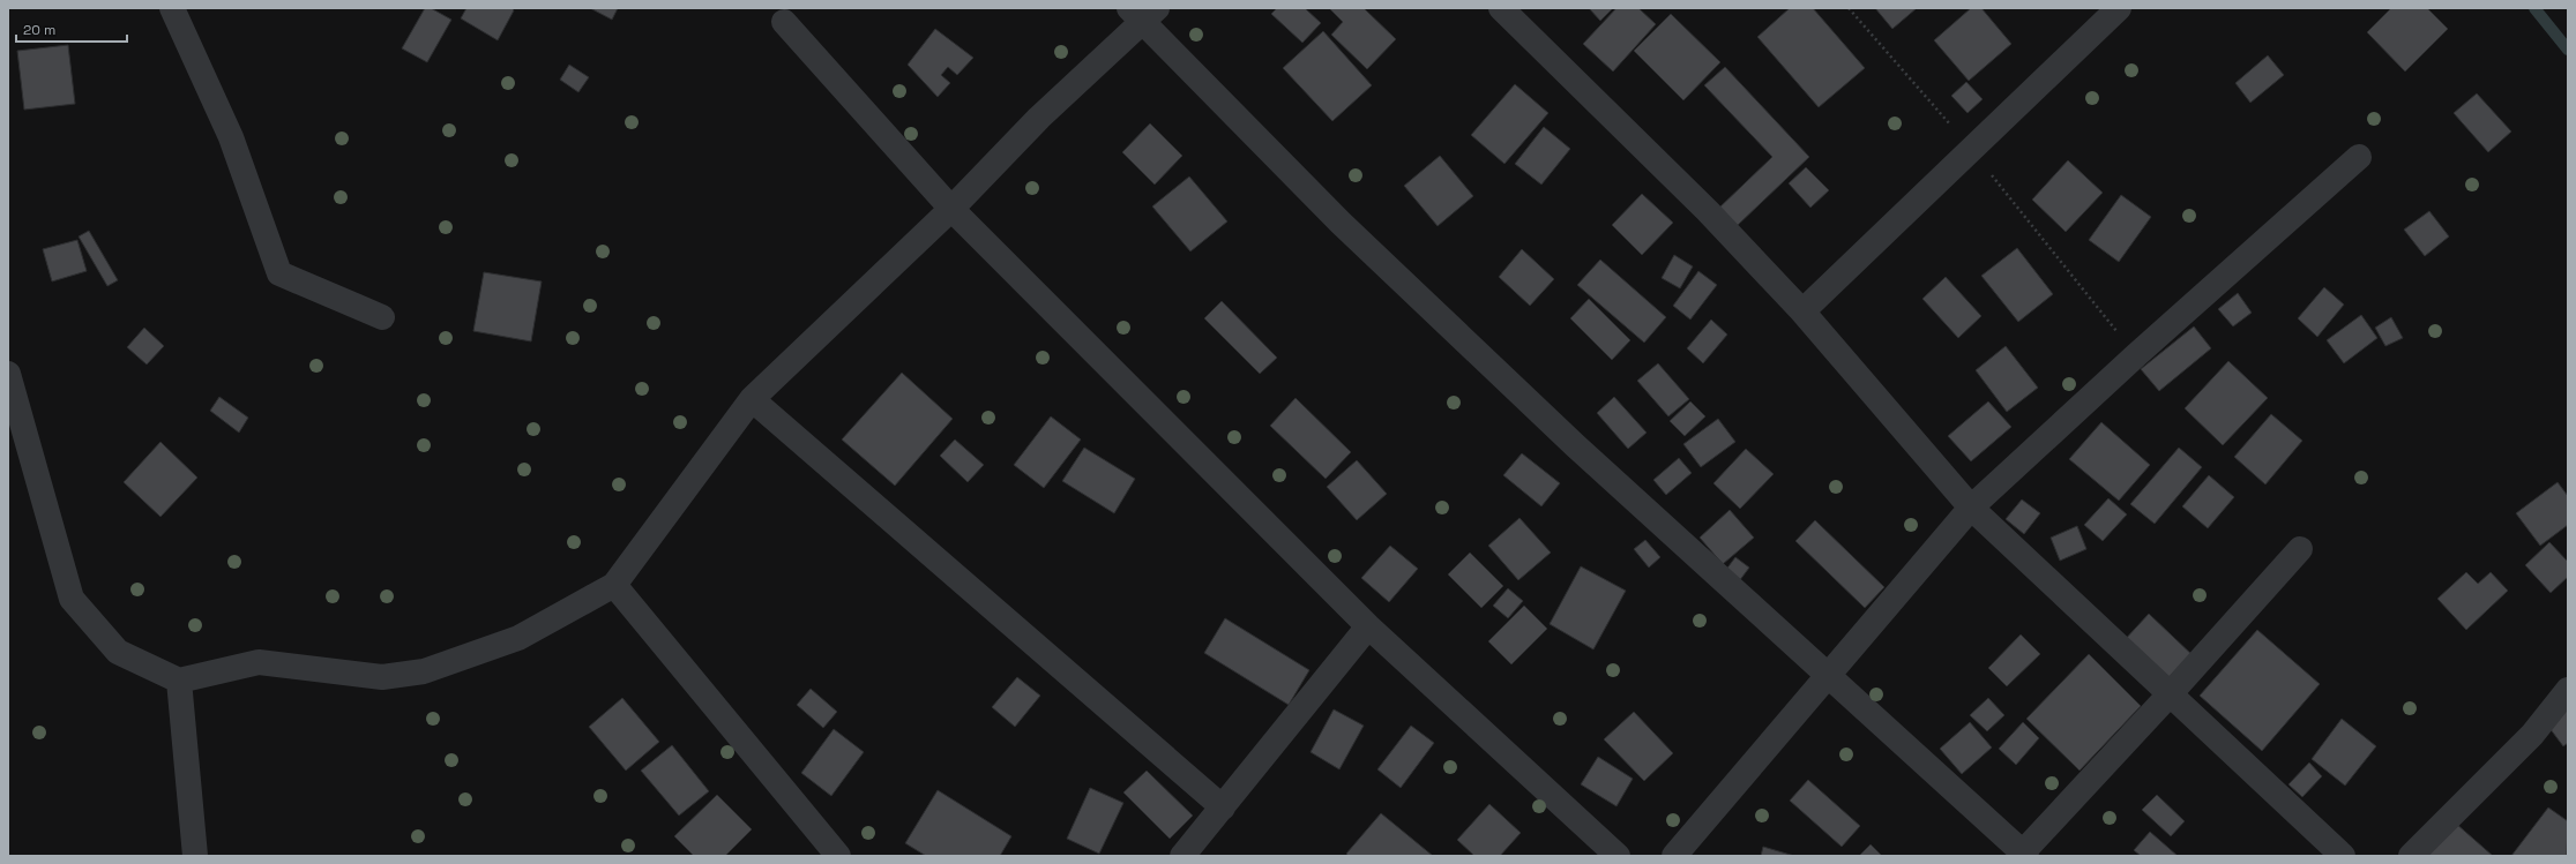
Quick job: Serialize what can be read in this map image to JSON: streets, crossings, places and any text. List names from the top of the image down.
{
  "scale_bar": "20 m"
}
